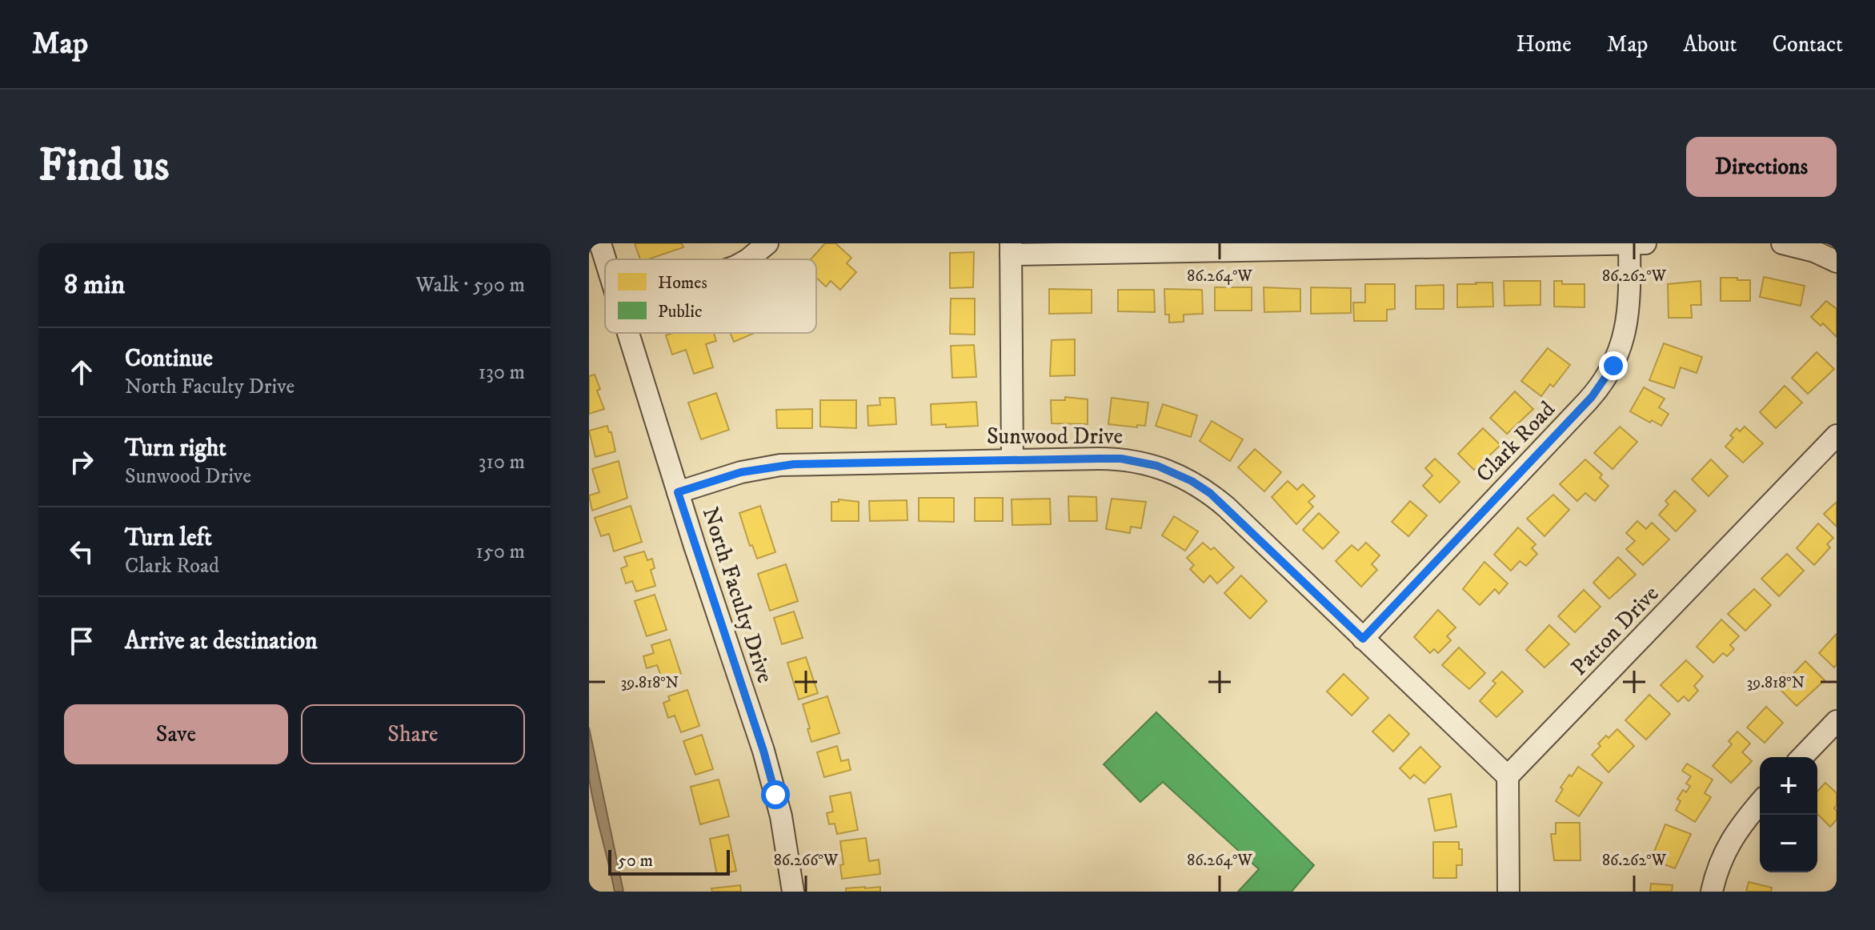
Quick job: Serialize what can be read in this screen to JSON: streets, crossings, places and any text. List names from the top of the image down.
{
  "streets": {
    "street": [
      "Sunwood Drive",
      "Clark Road",
      "North Faculty Drive",
      "Patton Drive"
    ]
  },
  "crossings": [
    ["Sunwood Drive", "Clark Road"],
    ["Sunwood Drive", "North Faculty Drive"],
    ["Sunwood Drive", "Patton Drive"]
  ],
  "legend": ["Homes", "Public"],
  "scale_bar": "50 m",
  "page": {
    "header": "Map",
    "nav": [
      "Home",
      "Map",
      "About",
      "Contact"
    ],
    "buttons": [
      "Directions",
      ["Save", "Share"]
    ],
    "title": "Find us",
    "heading": ["8 min", "Walk · 590 m"],
    "list": [
      ["Continue", "North Faculty Drive", "130 m"],
      ["Turn right", "Sunwood Drive", "310 m"],
      ["Turn left", "Clark Road", "150 m"],
      "Arrive at destination"
    ],
    "map_buttons": ["+", "−"],
    "scale": "50 m"
  },
  "coordinates": [
    "86.264°W",
    "86.262°W",
    "39.818°N",
    "86.266°W"
  ]
}
